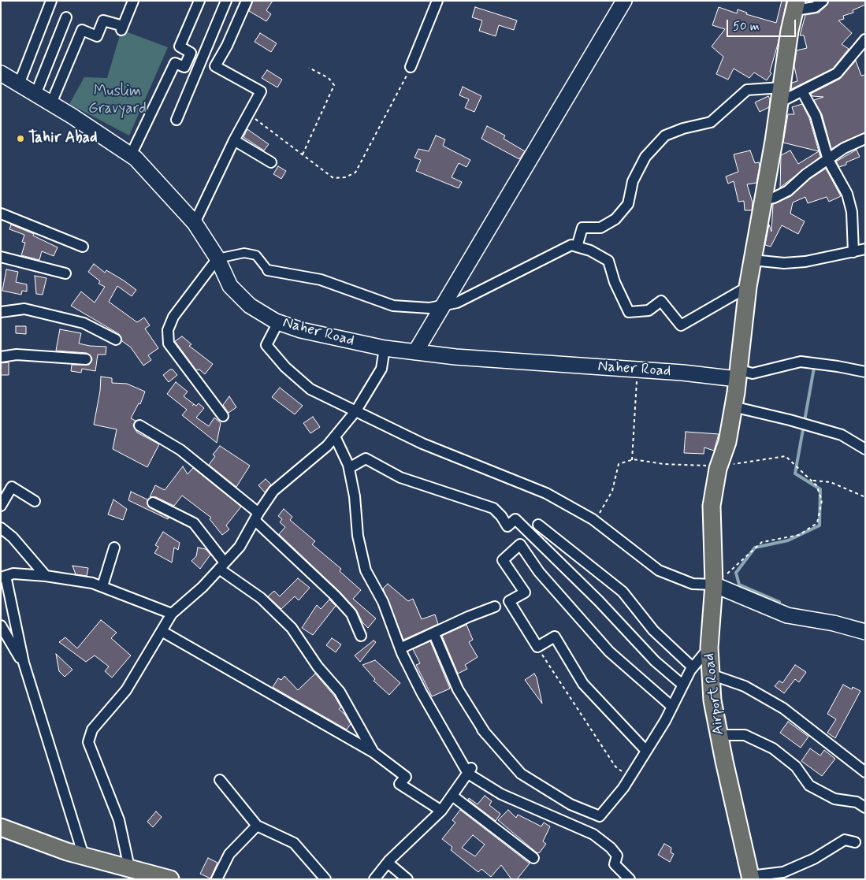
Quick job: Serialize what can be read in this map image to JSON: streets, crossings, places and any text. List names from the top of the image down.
{
  "streets": {
    "main road": ["Naher Road", "Airport Road"]
  },
  "crossings": [
    ["Naher Road", "Airport Road"]
  ],
  "parks": ["Muslim Gravyard"],
  "places": ["Tahir Abad"],
  "scale_bar": "50 m"
}
